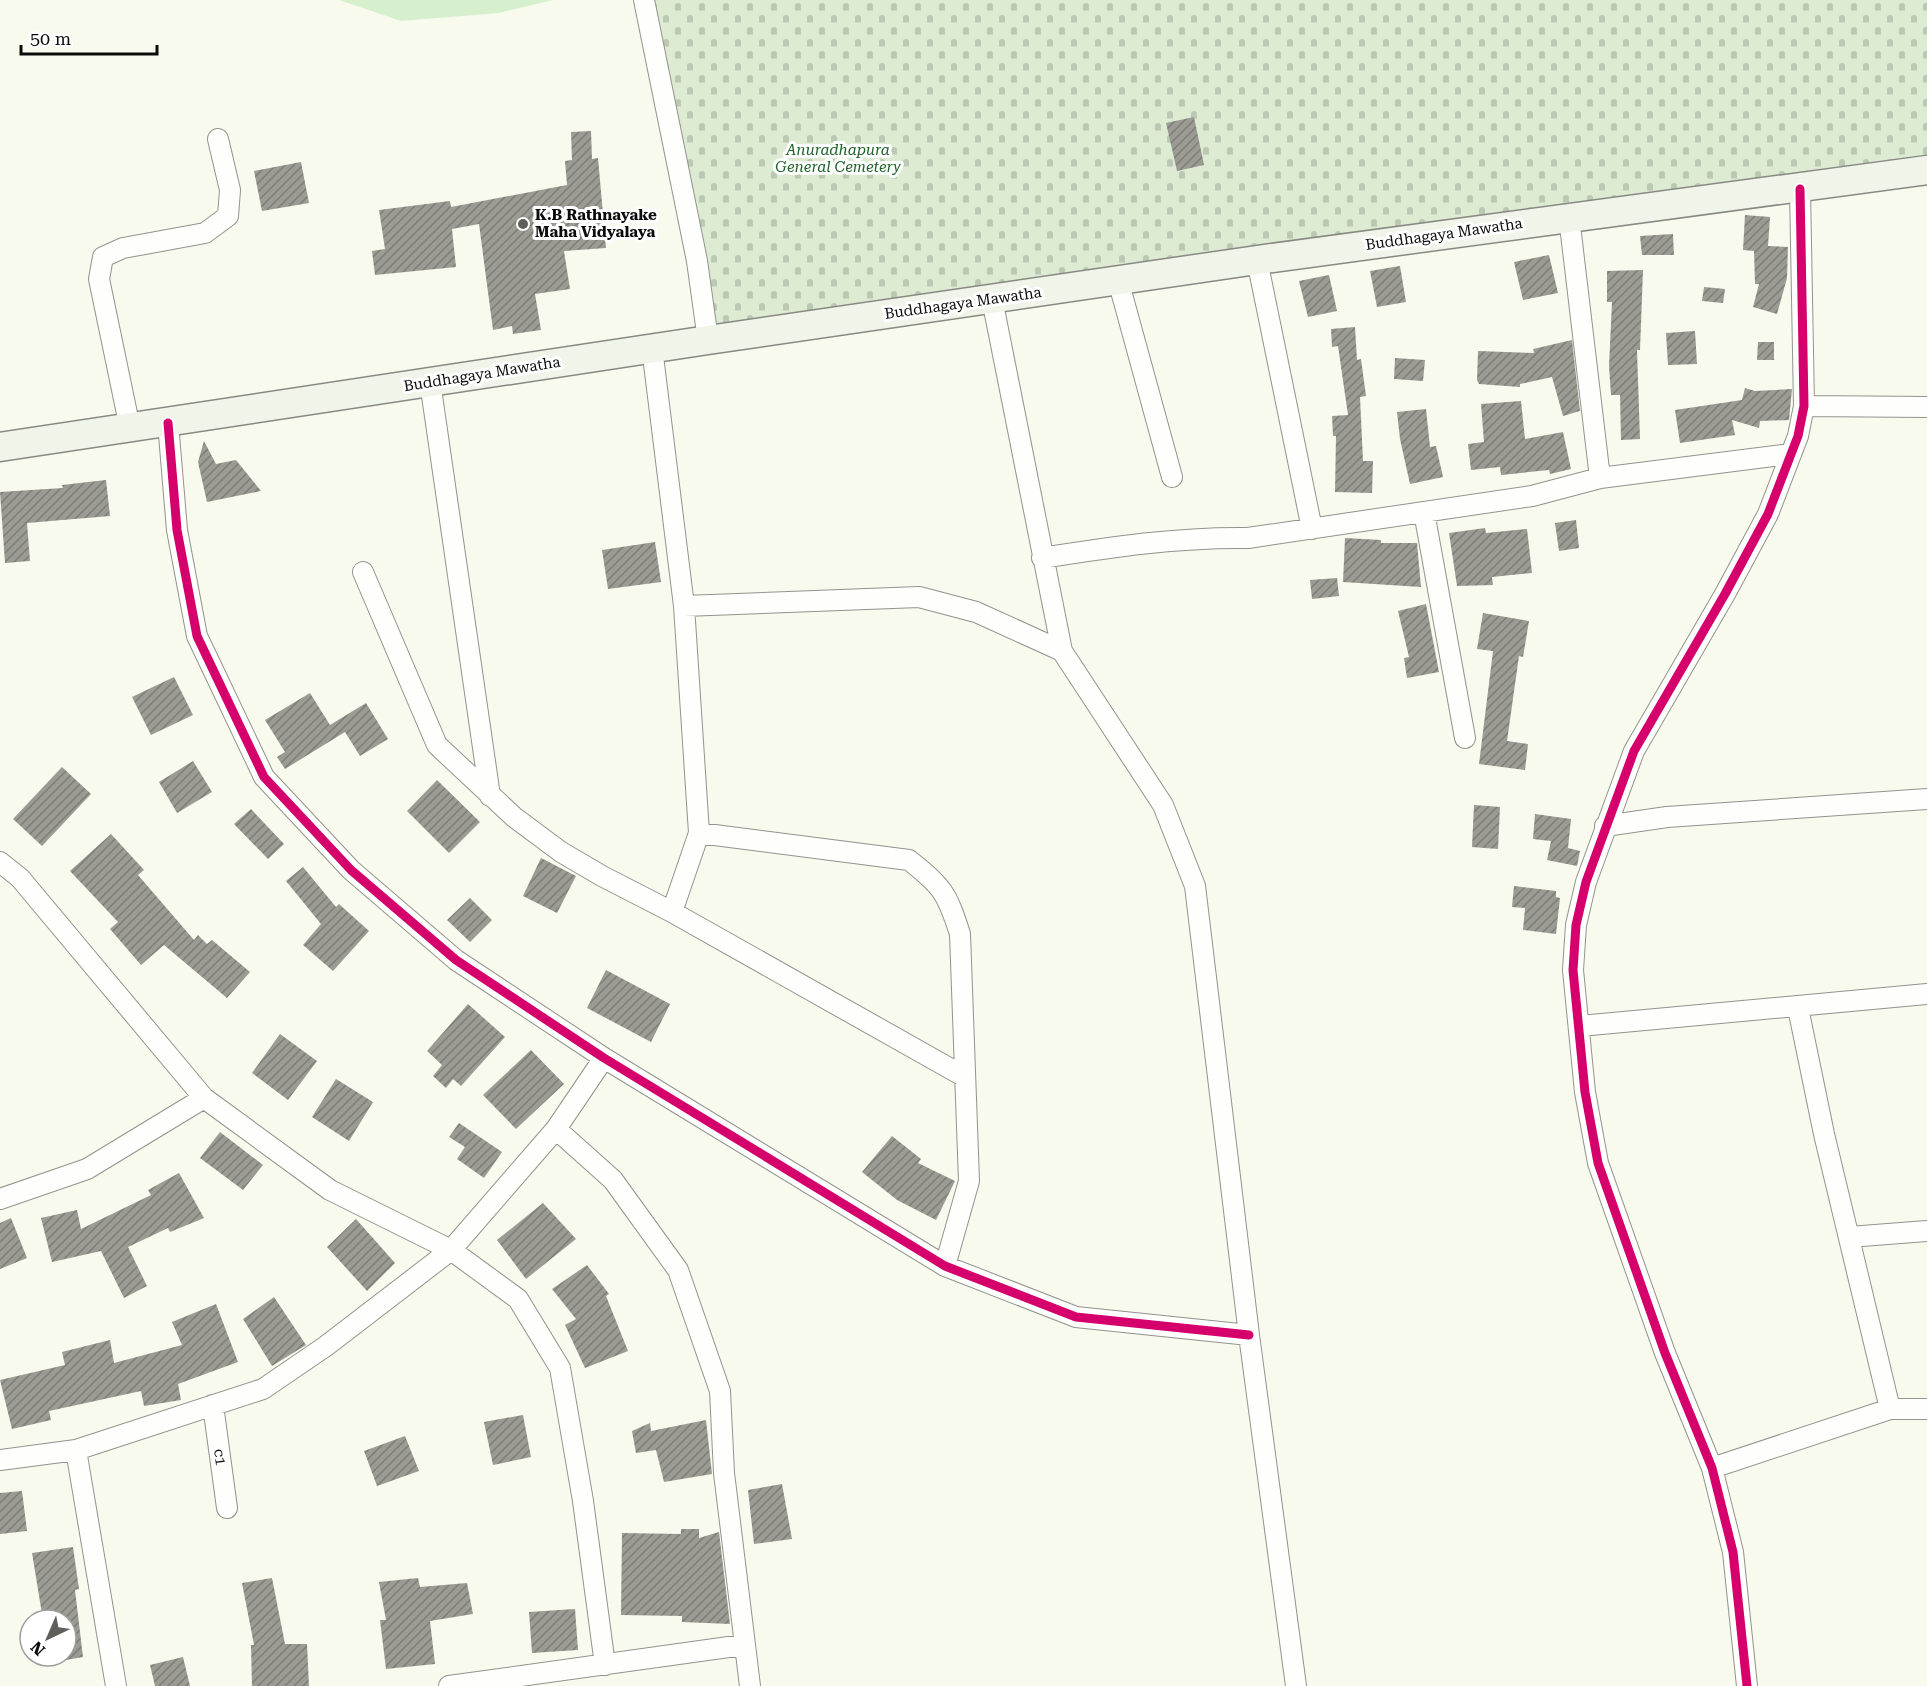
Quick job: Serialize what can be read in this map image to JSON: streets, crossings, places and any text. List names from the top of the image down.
{
  "streets": {
    "main road": ["Buddhagaya Mawatha"],
    "street": ["c1"]
  },
  "parks": ["Anuradhapura General Cemetery"],
  "places": ["K.B Rathnayake Maha Vidyalaya"],
  "scale_bar": "50 m",
  "north": "bottom left"
}
